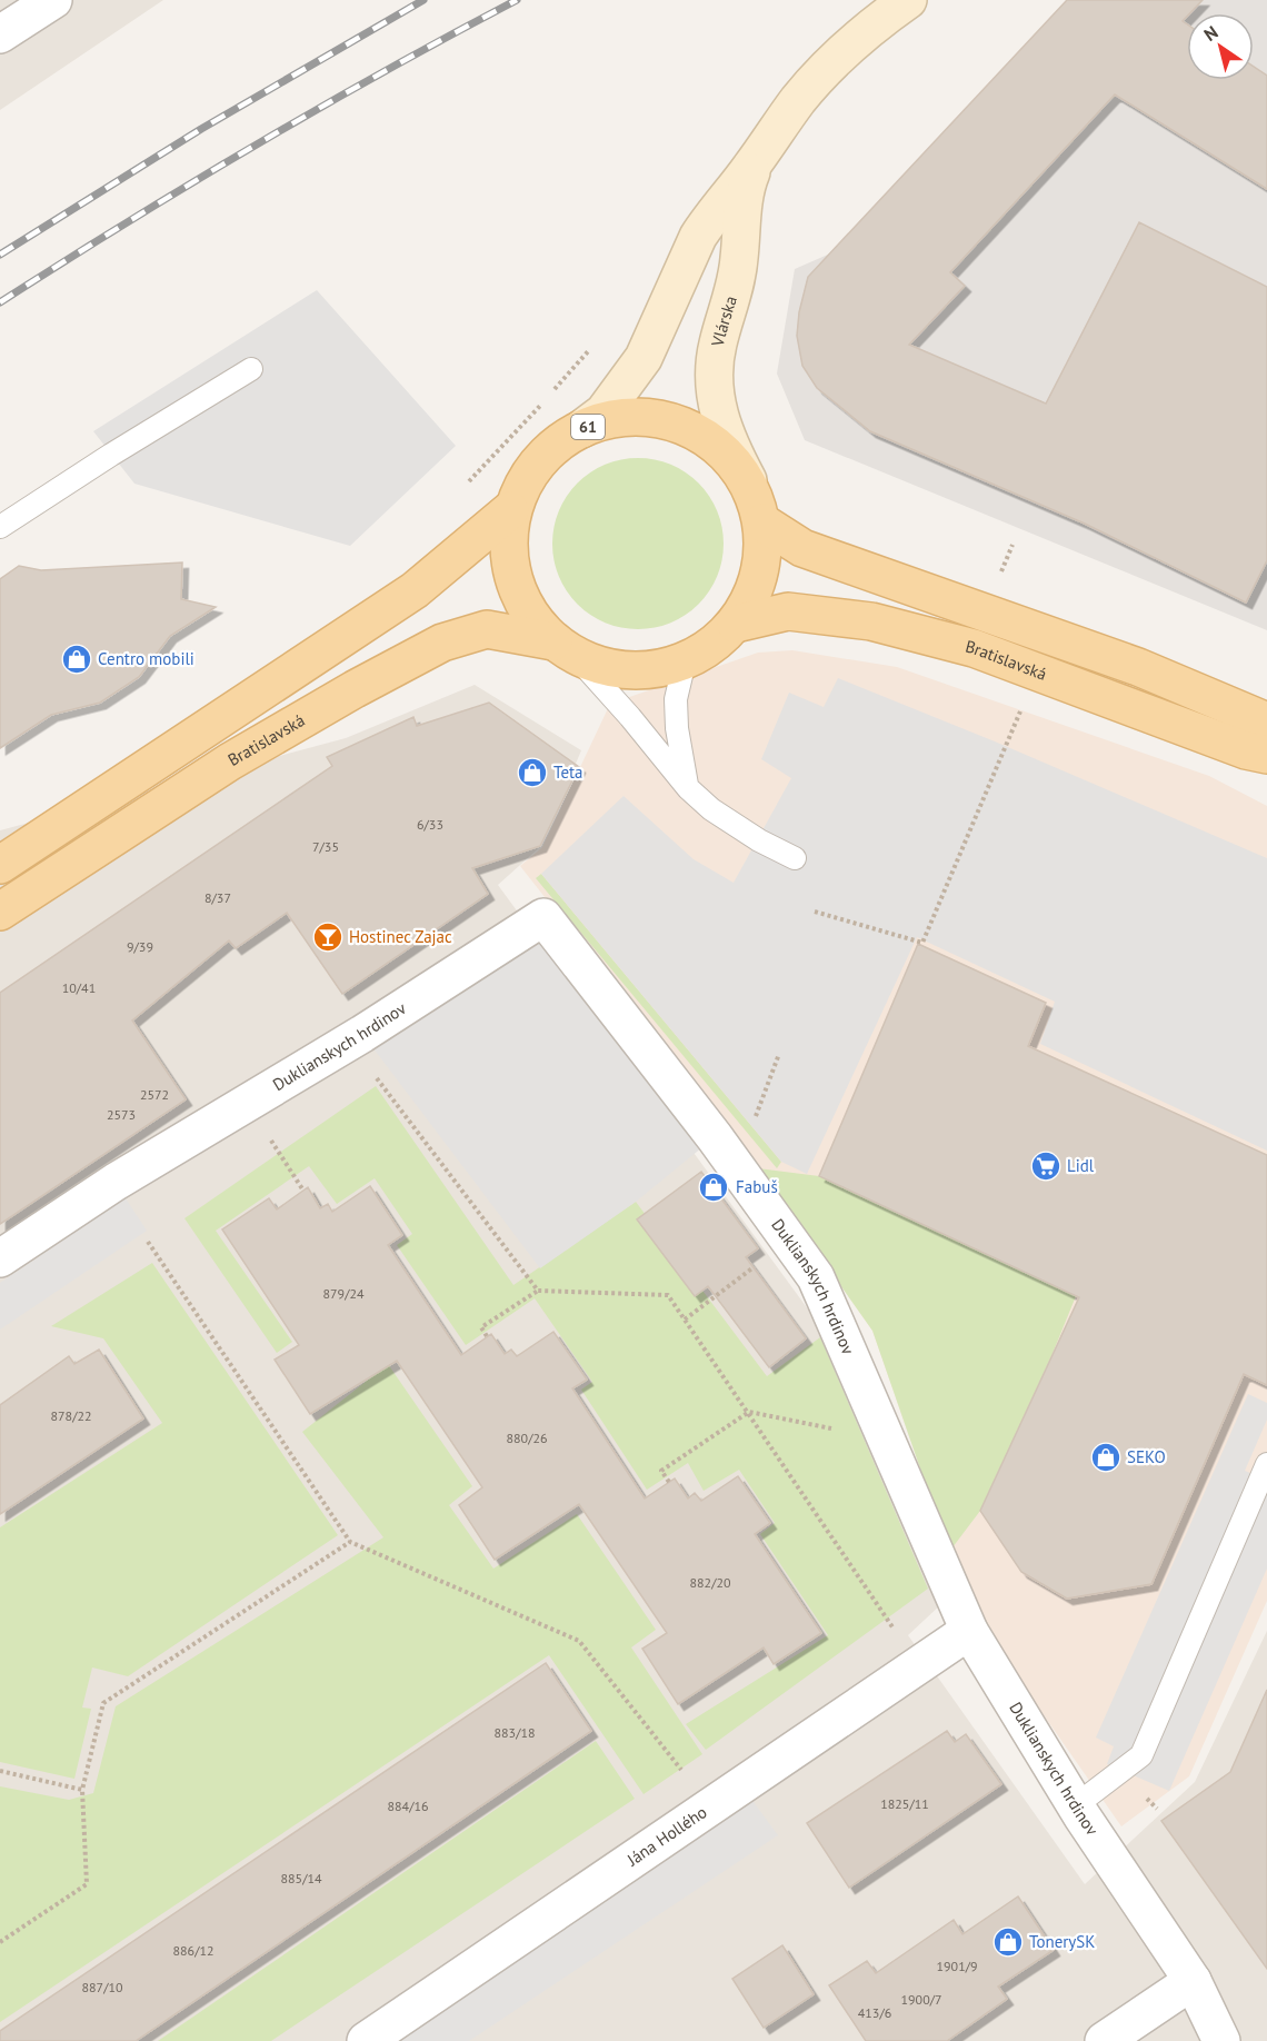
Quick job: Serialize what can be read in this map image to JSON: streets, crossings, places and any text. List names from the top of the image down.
{
  "streets": {
    "main road": ["Vlárska", "61", "Bratislavská"],
    "street": ["Duklianskych hrdinov", "Jána Hollého"]
  },
  "crossings": [
    ["Vlárska", "Bratislavská"],
    ["Duklianskych hrdinov", "Jána Hollého"]
  ],
  "places": {
    "shop": [
      "Centro mobili",
      "Teta",
      "Fabuš",
      "SEKO",
      "TonerySK"
    ],
    "bar": ["Hostinec Zajac"],
    "supermarket": ["Lidl"]
  },
  "house_numbers": [
    "6/33",
    "7/35",
    "8/37",
    "9/39",
    "10/41",
    "2572",
    "2573",
    "879/24",
    "878/22",
    "880/26",
    "882/20",
    "883/18",
    "1825/11",
    "884/16",
    "885/14",
    "886/12",
    "1901/9",
    "887/10",
    "1900/7",
    "413/6"
  ],
  "north": "top left"
}
